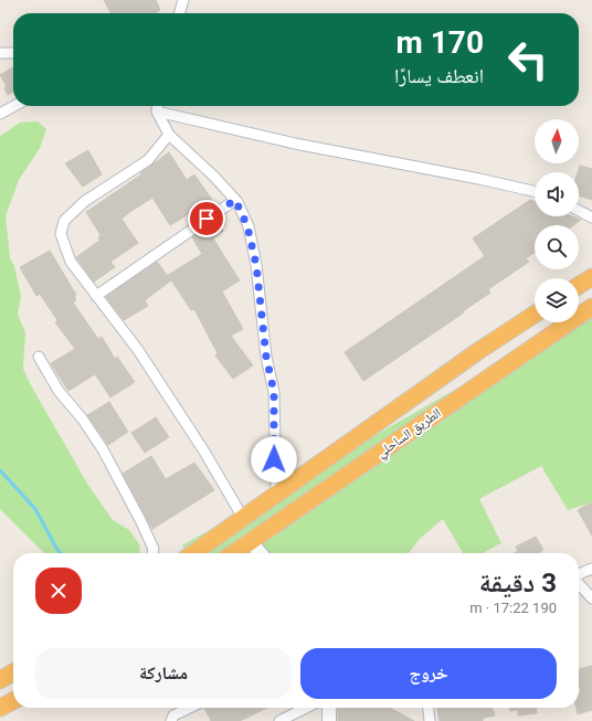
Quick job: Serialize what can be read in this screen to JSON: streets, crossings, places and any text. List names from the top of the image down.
{
  "streets": {
    "highway": ["الطريق الساحلي"]
  },
  "north": "top",
  "page": {
    "turn": ["170 m", "انعطف يسارًا"],
    "heading": ["3 دقيقة", "190 m · 17:22"],
    "buttons": ["خروج", "مشاركة"]
  }
}
